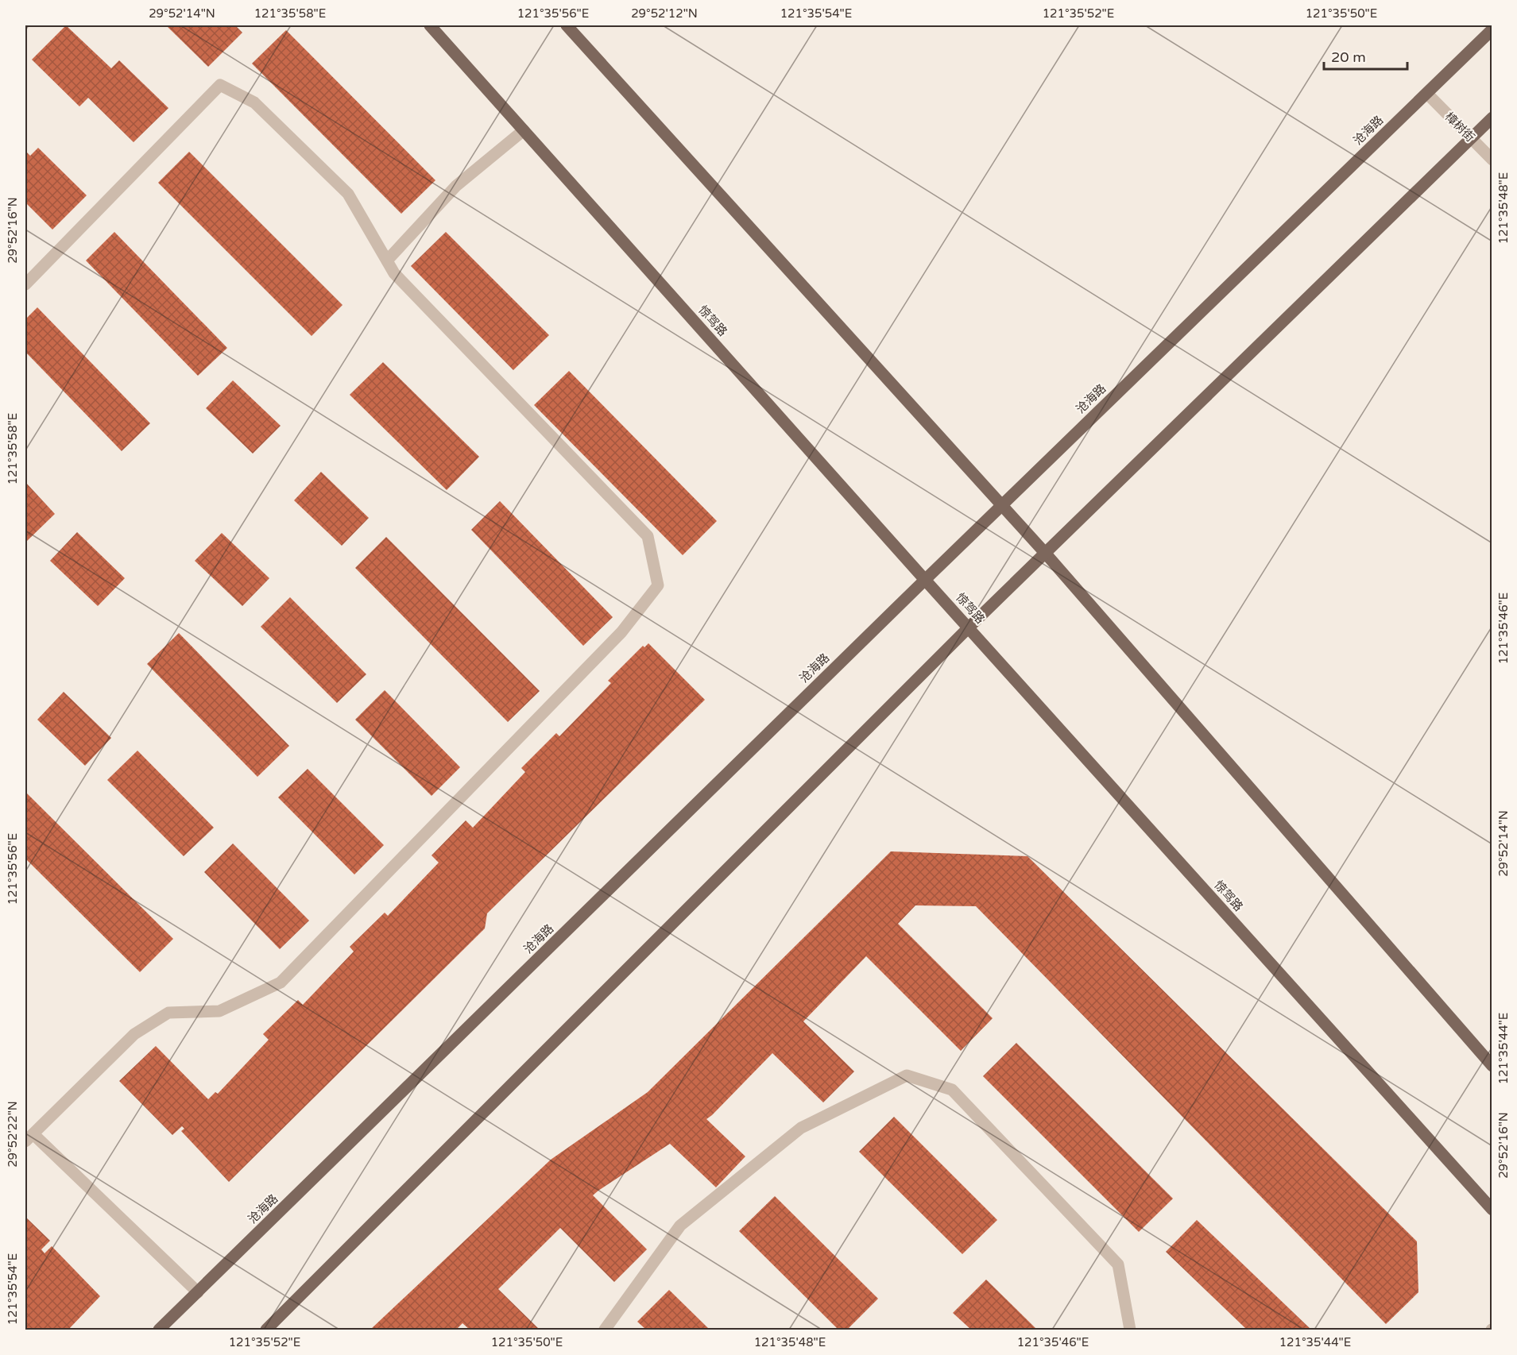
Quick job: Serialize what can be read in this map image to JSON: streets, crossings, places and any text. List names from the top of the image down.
{
  "streets": {
    "main road": ["沧海路", "惊驾路"],
    "street": ["樟树街"]
  },
  "crossings": [
    ["樟树街", "沧海路"],
    ["沧海路", "惊驾路"]
  ],
  "scale_bar": "20 m",
  "coordinates": [
    "29°52'14\"N",
    "121°35'58\"E",
    "121°35'56\"E",
    "29°52'12\"N",
    "121°35'54\"E",
    "121°35'52\"E",
    "121°35'50\"E",
    "121°35'48\"E",
    "29°52'16\"N",
    "121°35'46\"E",
    "121°35'44\"E",
    "29°52'22\"N"
  ]
}
